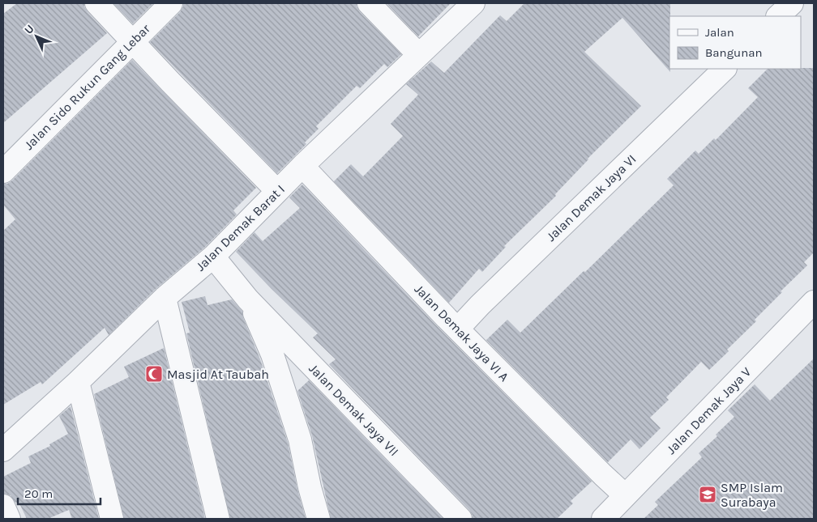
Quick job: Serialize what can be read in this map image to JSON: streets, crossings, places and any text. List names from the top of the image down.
{
  "streets": {
    "street": [
      "Jalan Sido Rukun Gang Lebar",
      "Jalan Demak Jaya VI",
      "Jalan Demak Barat I",
      "Jalan Demak Jaya VI A",
      "Jalan Demak Jaya VII",
      "Jalan Demak Jaya V"
    ]
  },
  "crossings": [
    ["Jalan Demak Jaya VI", "Jalan Demak Jaya VI A"],
    ["Jalan Demak Barat I", "Jalan Demak Jaya VI A"],
    ["Jalan Demak Barat I", "Jalan Demak Jaya VII"],
    ["Jalan Demak Jaya VI A", "Jalan Demak Jaya V"]
  ],
  "places": {
    "mosque": ["Masjid At Taubah"],
    "school or university": ["SMP Islam Surabaya"]
  },
  "legend": ["Jalan", "Bangunan"],
  "scale_bar": "20 m",
  "north": "top left"
}
